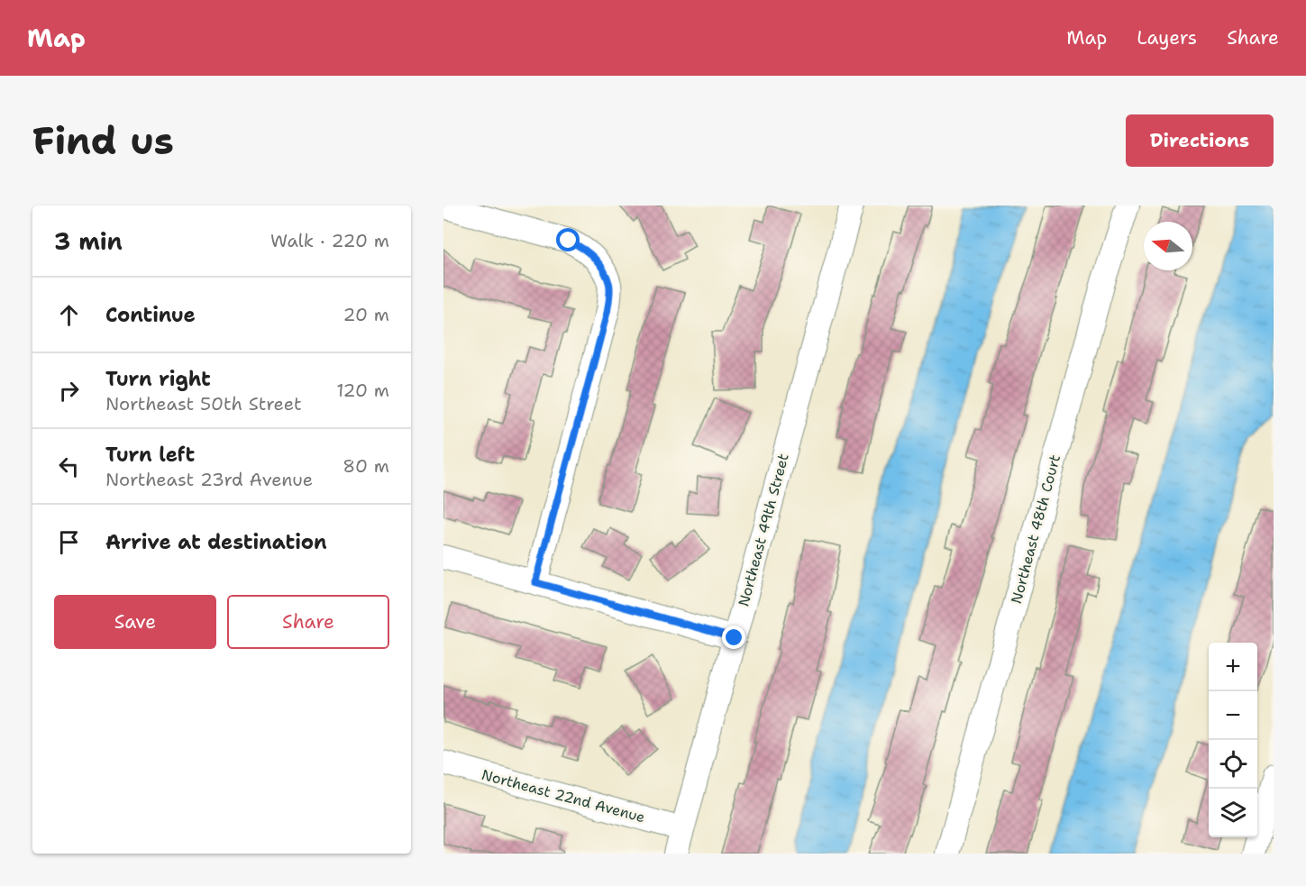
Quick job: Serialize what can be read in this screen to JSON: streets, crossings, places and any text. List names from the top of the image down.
{
  "streets": {
    "street": ["Northeast 48th Court", "Northeast 49th Street", "Northeast 22nd Avenue"]
  },
  "crossings": [
    ["Northeast 49th Street", "Northeast 22nd Avenue"]
  ],
  "north": "left",
  "page": {
    "header": "Map",
    "nav": ["Map", "Layers", "Share"],
    "buttons": [
      "Directions",
      ["Save", "Share"]
    ],
    "title": "Find us",
    "heading": ["3 min", "Walk · 220 m"],
    "list": [
      ["Continue", "20 m"],
      ["Turn right", "Northeast 50th Street", "120 m"],
      ["Turn left", "Northeast 23rd Avenue", "80 m"],
      "Arrive at destination"
    ],
    "map_buttons": ["+", "−"]
  }
}
